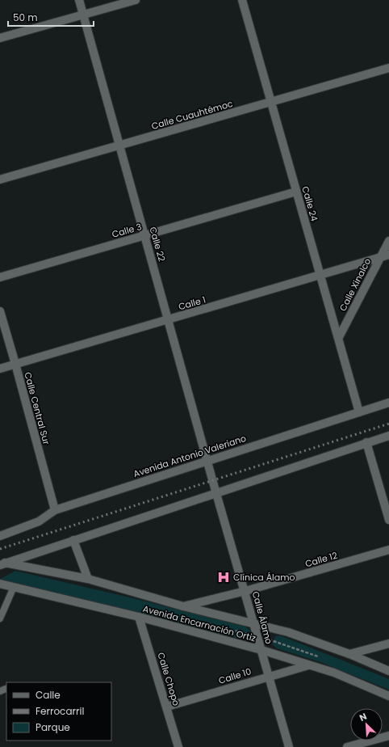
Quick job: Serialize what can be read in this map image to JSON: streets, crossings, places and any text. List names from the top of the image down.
{
  "streets": {
    "street": [
      "Calle Cuauhtémoc",
      "Calle 24",
      "Calle 3",
      "Calle 22",
      "Calle Xinalco",
      "Calle 1",
      "Calle Central Sur",
      "Avenida Antonio Valeriano",
      "Calle 12",
      "Calle Álamo",
      "Avenida Encarnación Ortiz",
      "Calle 10",
      "Calle Chopo"
    ]
  },
  "crossings": [
    ["Calle Cuauhtémoc", "Calle 24"],
    ["Calle Cuauhtémoc", "Calle 22"],
    ["Calle 24", "Calle 3"],
    ["Calle 24", "Calle Xinalco"],
    ["Calle 24", "Calle 1"],
    ["Calle 24", "Avenida Antonio Valeriano"],
    ["Calle 3", "Calle 22"],
    ["Calle 22", "Calle 1"],
    ["Calle 22", "Avenida Antonio Valeriano"],
    ["Calle 22", "Calle Álamo"],
    ["Calle Xinalco", "Calle 1"],
    ["Calle 1", "Calle Central Sur"],
    ["Calle Central Sur", "Avenida Antonio Valeriano"],
    ["Calle 12", "Calle Álamo"],
    ["Calle 12", "Avenida Encarnación Ortiz"],
    ["Calle Álamo", "Avenida Encarnación Ortiz"],
    ["Calle Álamo", "Calle 10"],
    ["Avenida Encarnación Ortiz", "Calle 10"],
    ["Avenida Encarnación Ortiz", "Calle Chopo"],
    ["Calle 10", "Calle Chopo"]
  ],
  "places": {
    "hospital": ["Clínica Álamo"]
  },
  "legend": ["Calle", "Ferrocarril", "Parque"],
  "scale_bar": "50 m",
  "north": "top left"
}
